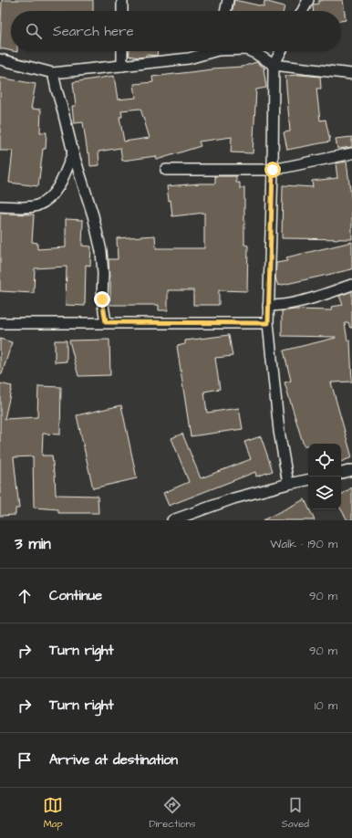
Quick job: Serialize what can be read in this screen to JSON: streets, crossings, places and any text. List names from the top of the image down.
{
  "page": {
    "search": "Search here",
    "heading": ["3 min", "Walk · 190 m"],
    "list": [
      ["Continue", "90 m"],
      ["Turn right", "90 m"],
      ["Turn right", "10 m"],
      "Arrive at destination"
    ],
    "nav": ["Map", "Directions", "Saved"]
  }
}
